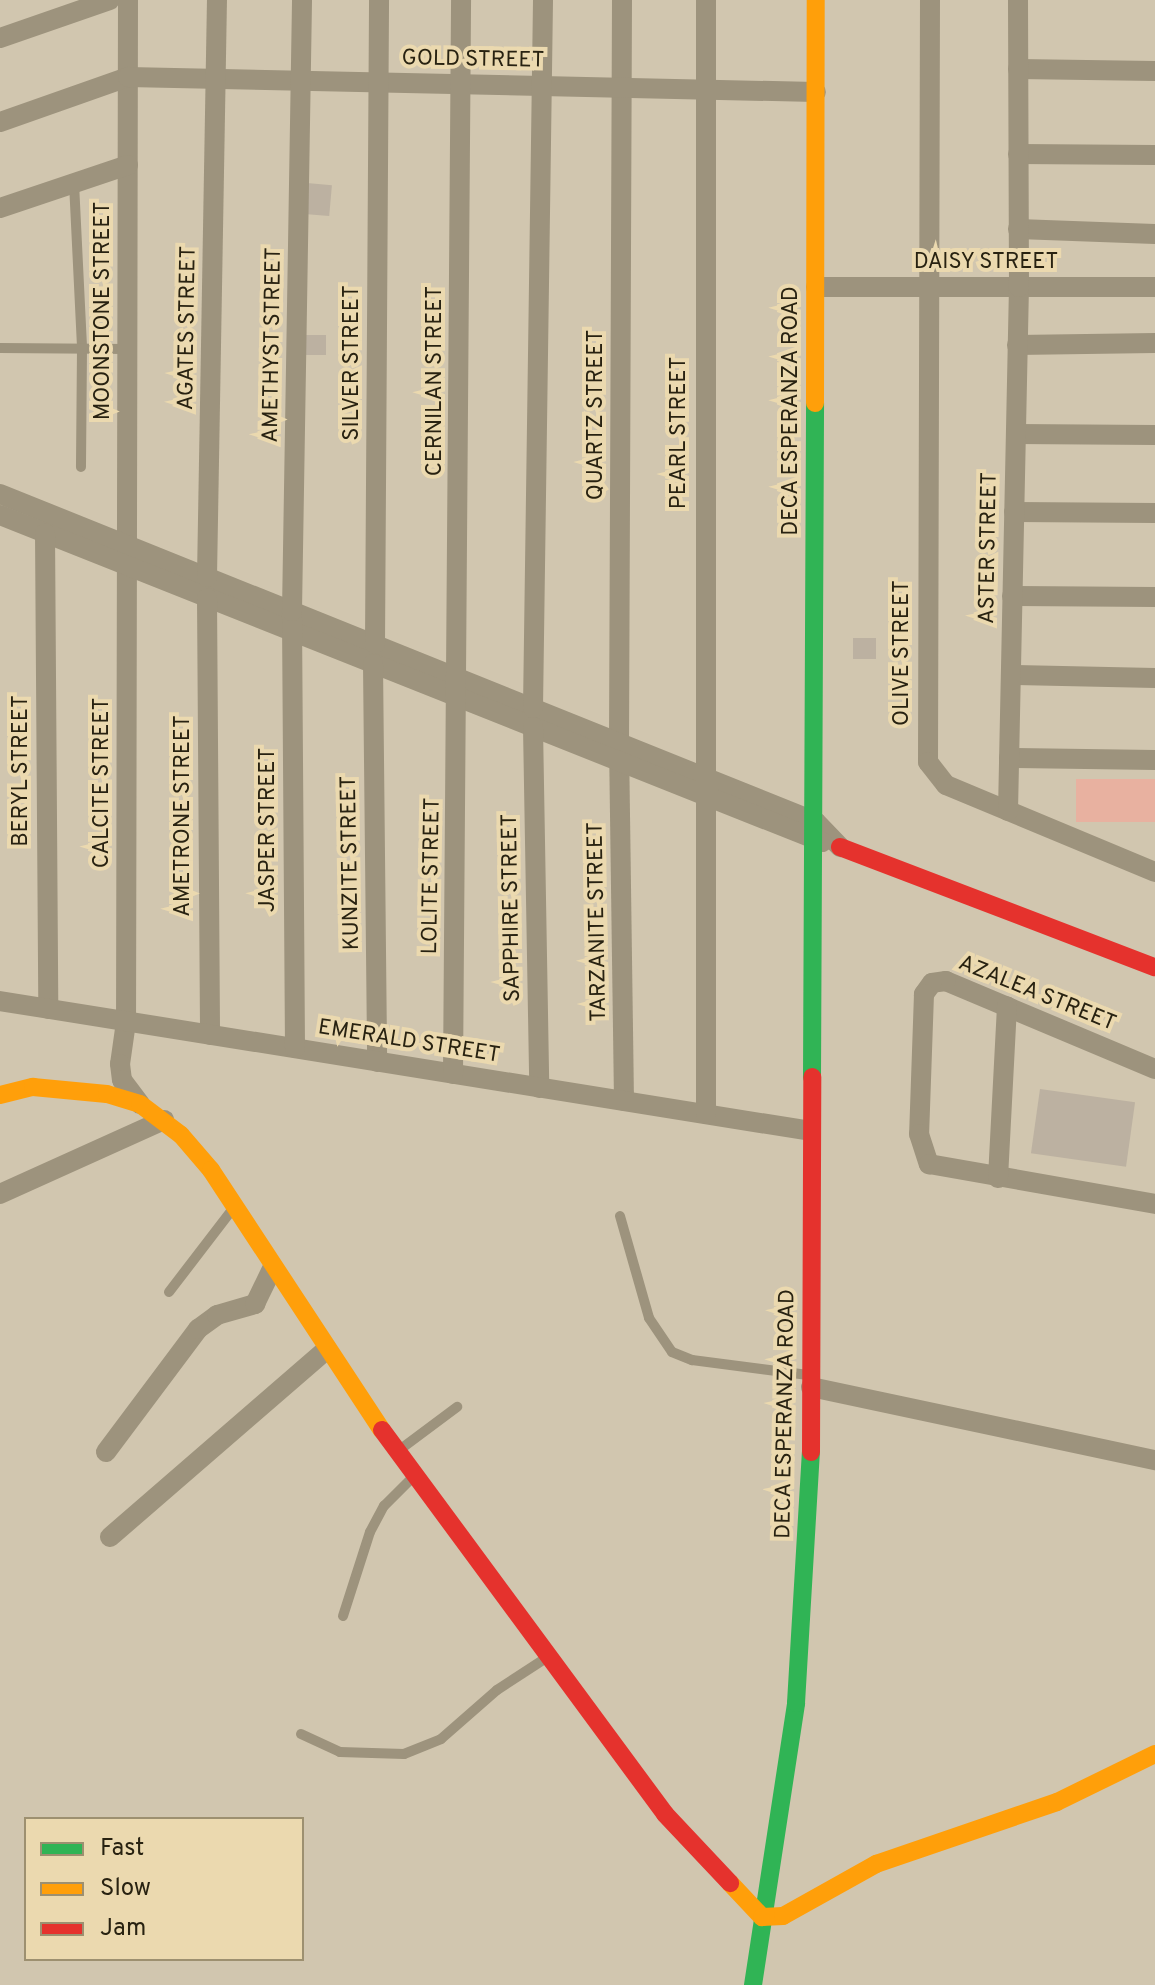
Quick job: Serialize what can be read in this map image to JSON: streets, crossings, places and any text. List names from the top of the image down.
{
  "streets": {
    "street": [
      "GOLD STREET",
      "DAISY STREET",
      "MOONSTONE STREET",
      "AGATES STREET",
      "AMETHYST STREET",
      "SILVER STREET",
      "CERNILAN STREET",
      "DECA ESPERANZA ROAD",
      "QUARTZ STREET",
      "PEARL STREET",
      "ASTER STREET",
      "OLIVE STREET",
      "BERYL STREET",
      "CALCITE STREET",
      "AMETRONE STREET",
      "JASPER STREET",
      "KUNZITE STREET",
      "LOLITE STREET",
      "SAPPHIRE STREET",
      "TARZANITE STREET",
      "AZALEA STREET",
      "EMERALD STREET"
    ]
  },
  "crossings": [
    ["GOLD STREET", "MOONSTONE STREET"],
    ["GOLD STREET", "AGATES STREET"],
    ["GOLD STREET", "AMETHYST STREET"],
    ["GOLD STREET", "SILVER STREET"],
    ["GOLD STREET", "CERNILAN STREET"],
    ["GOLD STREET", "DECA ESPERANZA ROAD"],
    ["GOLD STREET", "QUARTZ STREET"],
    ["GOLD STREET", "PEARL STREET"],
    ["GOLD STREET", "SAPPHIRE STREET"],
    ["DAISY STREET", "DECA ESPERANZA ROAD"],
    ["DAISY STREET", "ASTER STREET"],
    ["DAISY STREET", "OLIVE STREET"],
    ["MOONSTONE STREET", "CALCITE STREET"],
    ["AMETHYST STREET", "JASPER STREET"],
    ["SILVER STREET", "KUNZITE STREET"],
    ["CERNILAN STREET", "LOLITE STREET"],
    ["DECA ESPERANZA ROAD", "EMERALD STREET"],
    ["QUARTZ STREET", "TARZANITE STREET"],
    ["PEARL STREET", "EMERALD STREET"],
    ["ASTER STREET", "OLIVE STREET"],
    ["BERYL STREET", "EMERALD STREET"],
    ["CALCITE STREET", "EMERALD STREET"],
    ["AMETRONE STREET", "EMERALD STREET"],
    ["JASPER STREET", "EMERALD STREET"],
    ["KUNZITE STREET", "EMERALD STREET"],
    ["LOLITE STREET", "EMERALD STREET"],
    ["SAPPHIRE STREET", "EMERALD STREET"],
    ["TARZANITE STREET", "EMERALD STREET"]
  ],
  "legend": ["Fast", "Slow", "Jam"]
}
